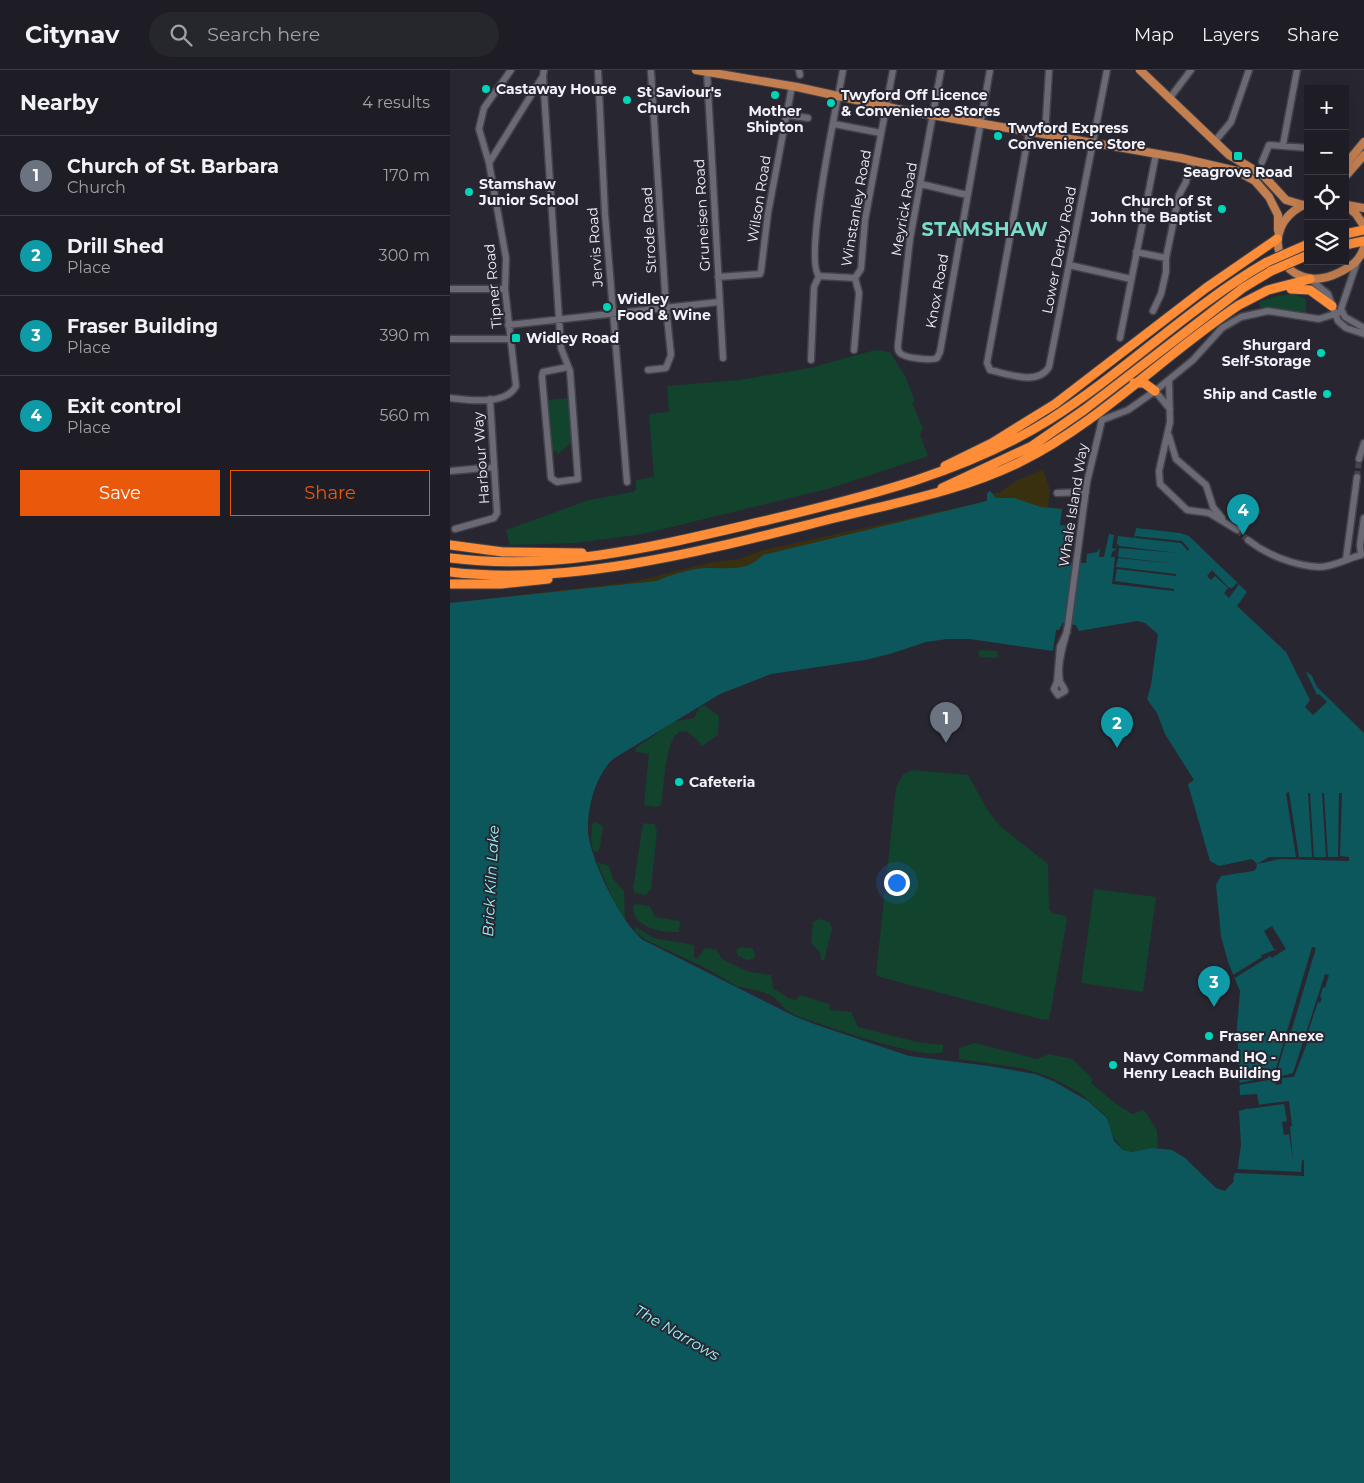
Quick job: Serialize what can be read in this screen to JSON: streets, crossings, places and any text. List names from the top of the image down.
{
  "streets": {
    "street": [
      "Wilson Road",
      "Winstanley Road",
      "Meyrick Road",
      "Gruneisen Road",
      "Strode Road",
      "Jervis Road",
      "Lower Derby Road",
      "Tipner Road",
      "Knox Road",
      "Harbour Way",
      "Whale Island Way"
    ]
  },
  "crossings": [
    ["Wilson Road", "Gruneisen Road"],
    ["Meyrick Road", "Knox Road"],
    ["Tipner Road", "Harbour Way"]
  ],
  "districts": ["STAMSHAW"],
  "water": ["Brick Kiln Lake", "The Narrows"],
  "places": {
    "other": [
      "Castaway House",
      "Mother Shipton",
      "St Saviour's Church",
      "Twyford Off Licence & Convenience Stores",
      "Twyford Express Convenience Store",
      "Stamshaw Junior School",
      "Church of St John the Baptist",
      "Widley Food & Wine",
      "Shurgard Self-Storage",
      "Ship and Castle",
      "Cafeteria",
      "Fraser Annexe",
      "Navy Command HQ - Henry Leach Building"
    ],
    "transit": ["Seagrove Road", "Widley Road"]
  },
  "page": {
    "header": "Citynav",
    "search": "Search here",
    "nav": ["Map", "Layers", "Share"],
    "heading": ["Nearby", "4 results"],
    "map_buttons": ["+", "−"],
    "list": [
      {
        "mark": "1",
        "name": "Church of St. Barbara",
        "note": "Church",
        "value": "170 m"
      },
      {
        "mark": "2",
        "name": "Drill Shed",
        "note": "Place",
        "value": "300 m"
      },
      {
        "mark": "3",
        "name": "Fraser Building",
        "note": "Place",
        "value": "390 m"
      },
      {
        "mark": "4",
        "name": "Exit control",
        "note": "Place",
        "value": "560 m"
      }
    ],
    "buttons": ["Save", "Share"],
    "pins": [
      "4",
      "1",
      "2",
      "3"
    ]
  }
}
